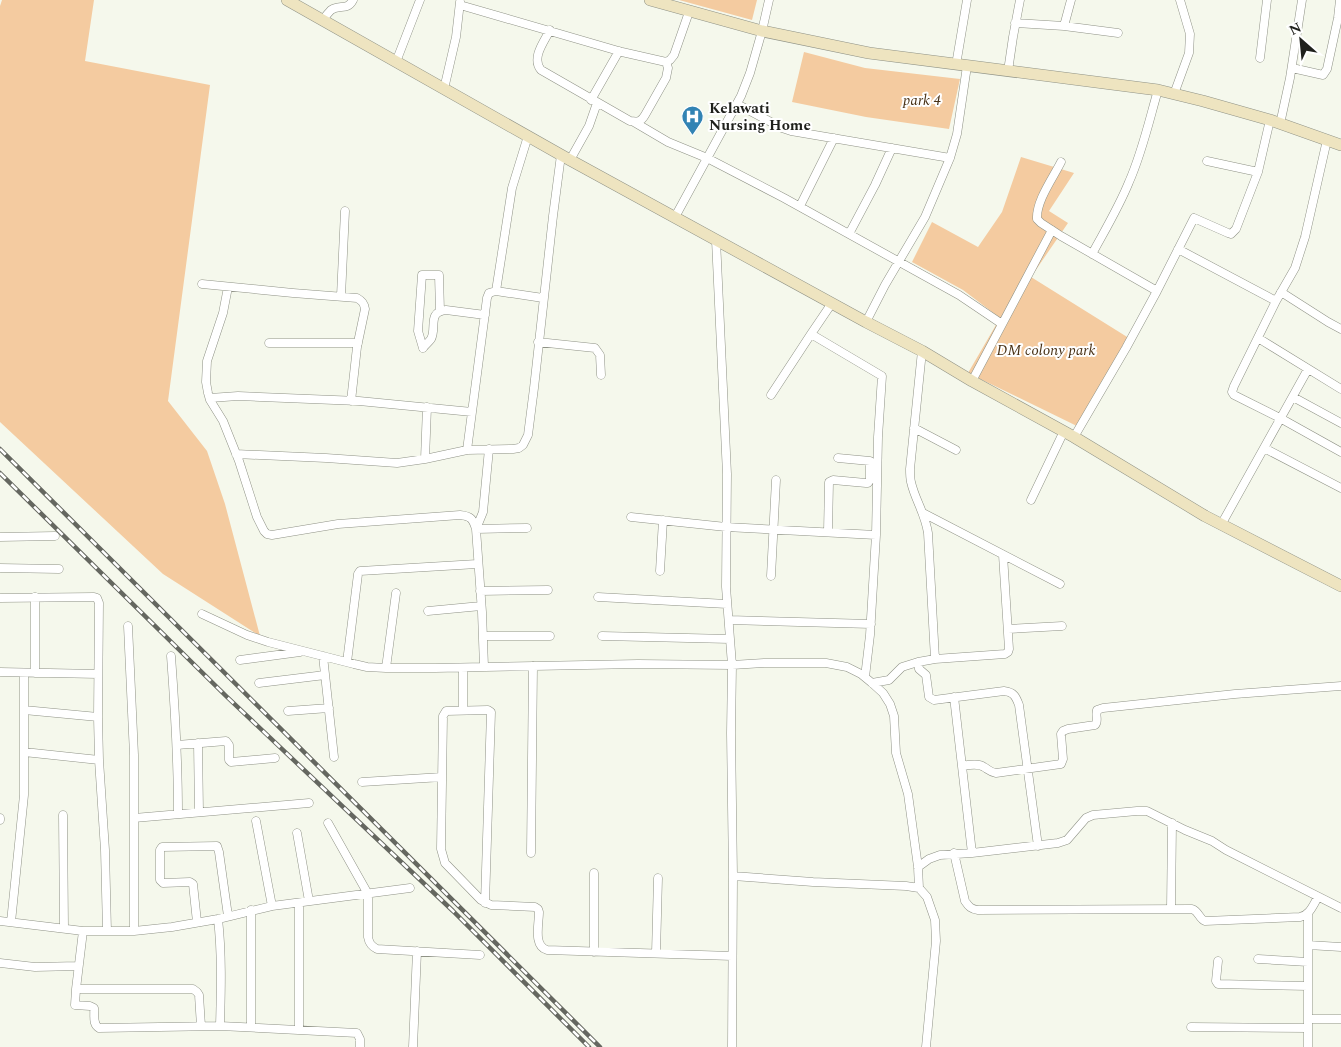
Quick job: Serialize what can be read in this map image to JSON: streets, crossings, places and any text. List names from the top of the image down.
{
  "parks": ["park 4", "DM colony park"],
  "places": {
    "hospital": ["Kelawati Nursing Home"]
  },
  "north": "top left"
}
